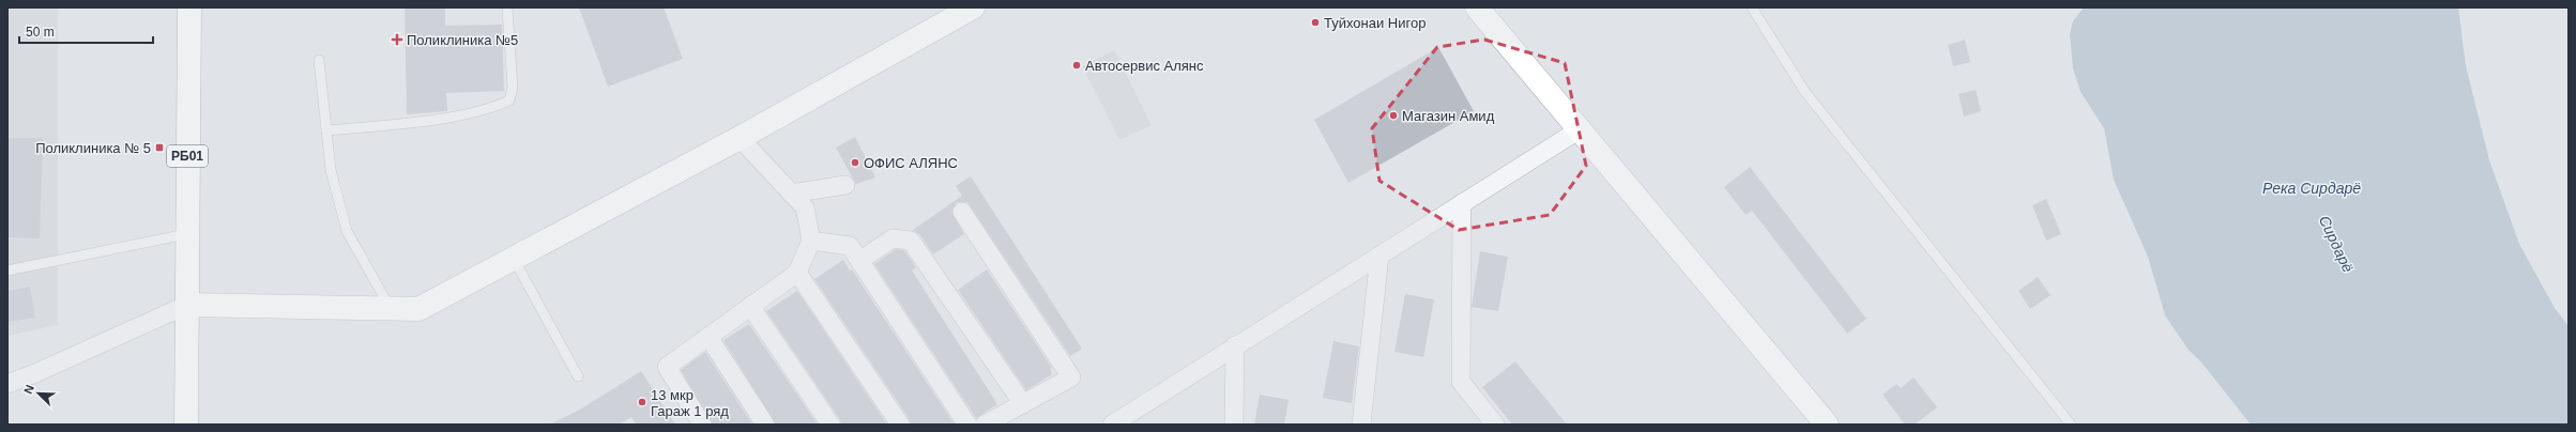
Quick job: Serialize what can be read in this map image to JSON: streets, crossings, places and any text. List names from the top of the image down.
{
  "streets": {
    "main road": ["РБ01"]
  },
  "water": ["Река Сирдарё", "Сирдарё"],
  "places": {
    "other": [
      "Туйхонаи Нигор",
      "Автосервис Алянс",
      "Магазин Амид",
      "ОФИС АЛЯНС",
      "13 мкр Гараж 1 ряд"
    ],
    "health": ["Поликлиника №5"],
    "transit": ["Поликлиника № 5"]
  },
  "scale_bar": "50 m",
  "north": "top left"
}
